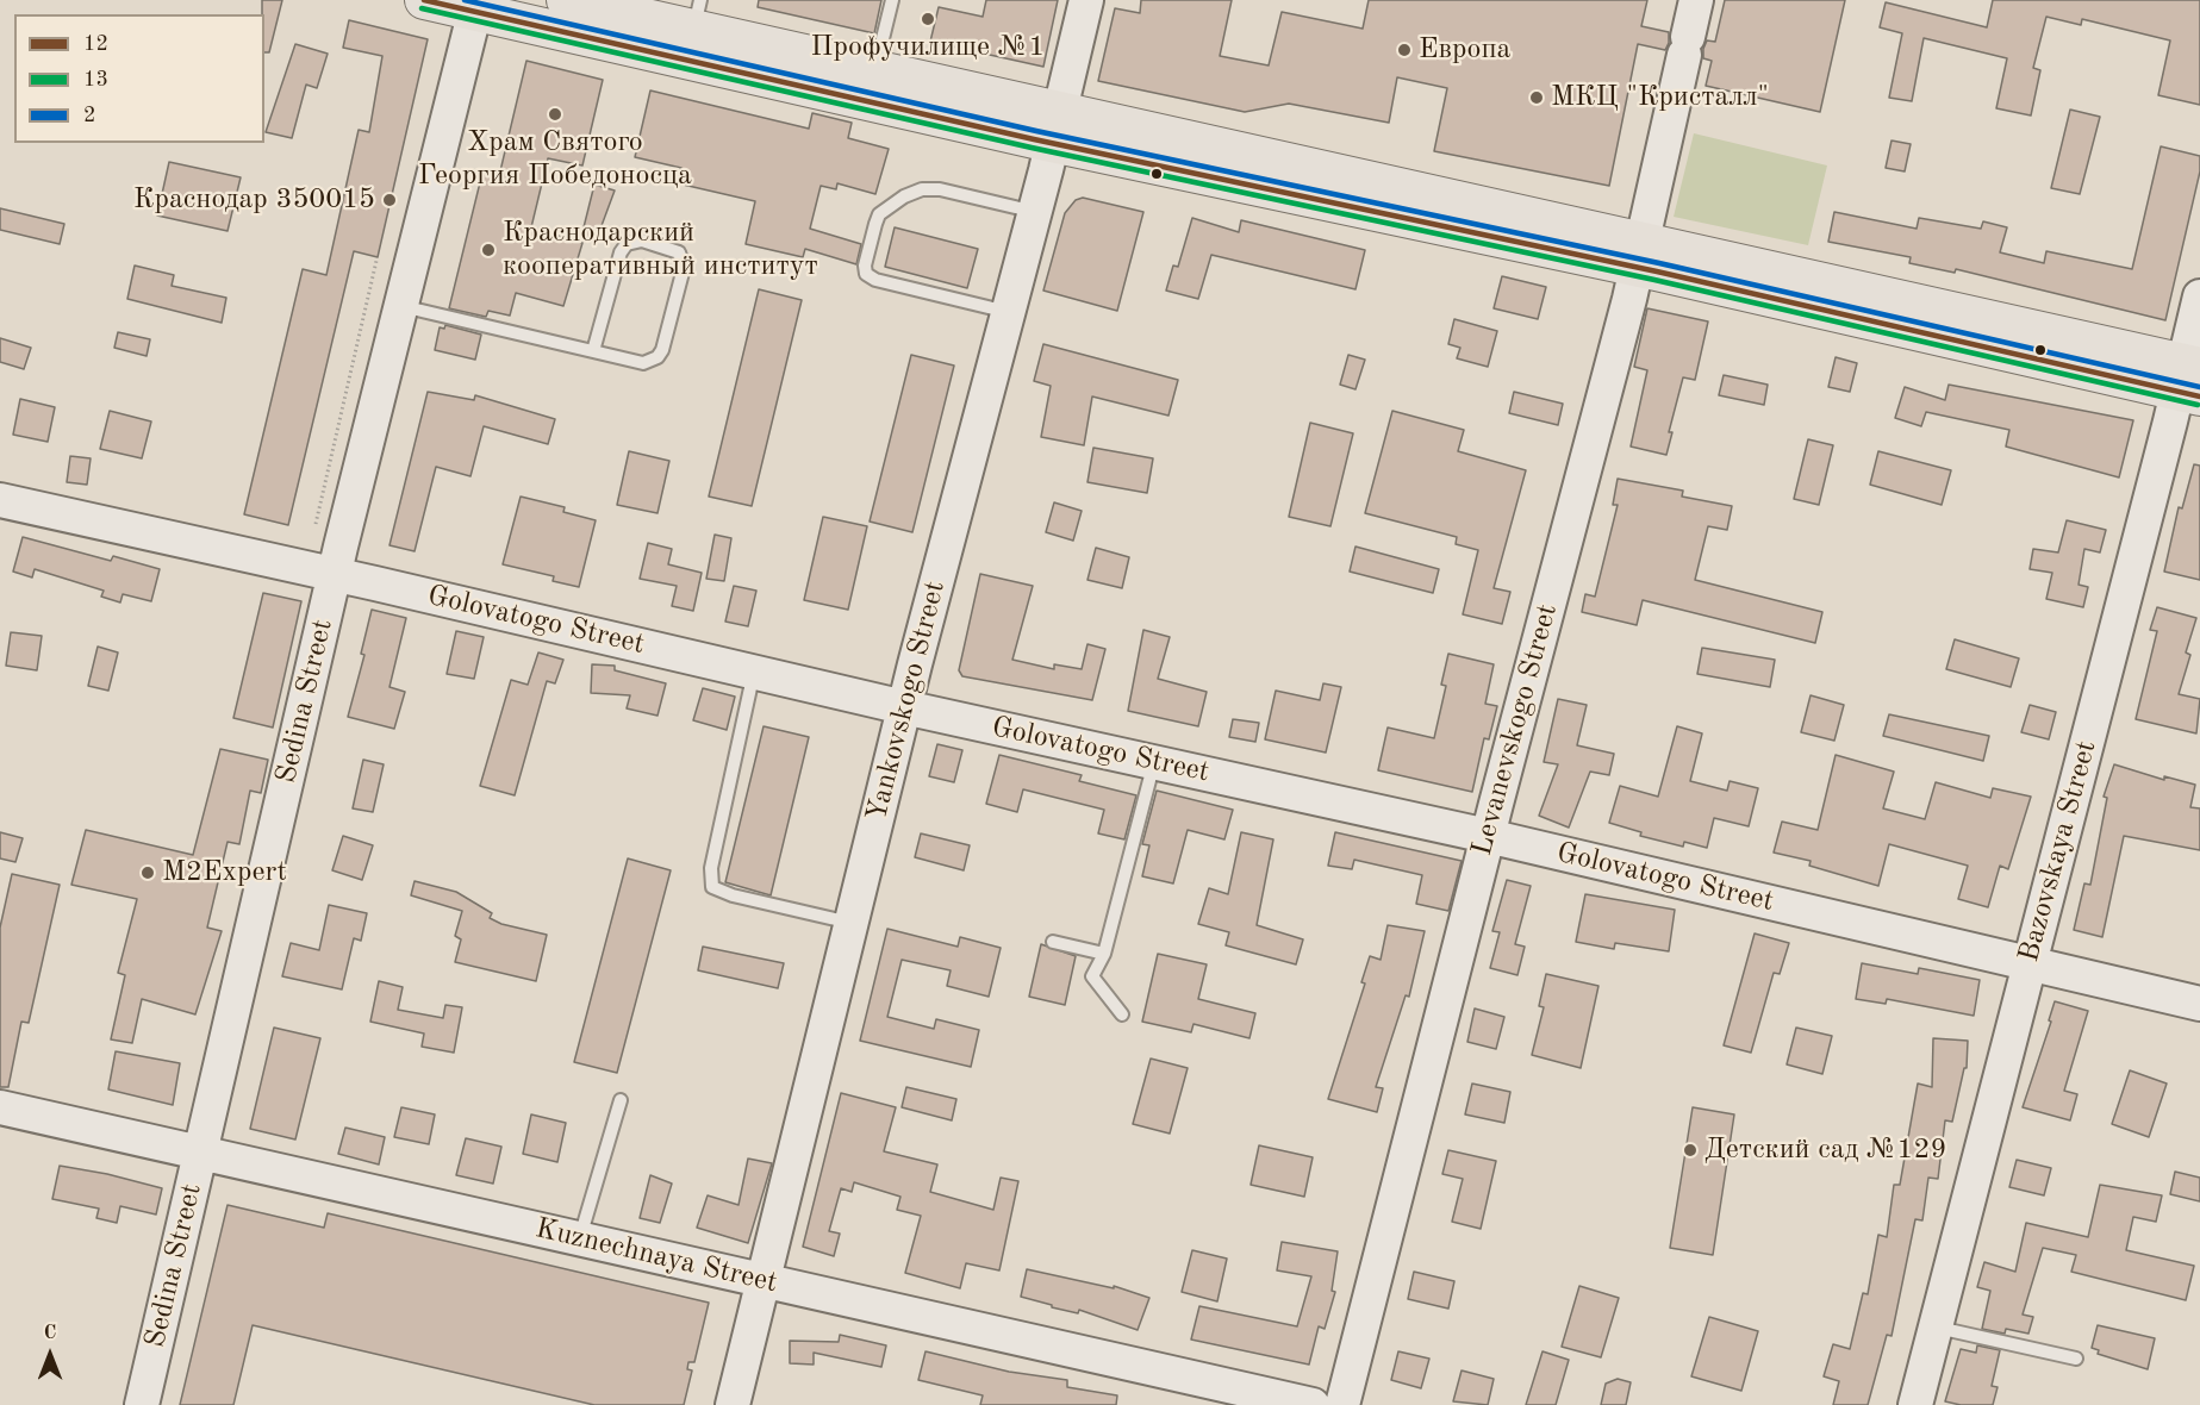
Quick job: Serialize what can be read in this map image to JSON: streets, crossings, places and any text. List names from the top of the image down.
{
  "streets": {
    "street": [
      "Golovatogo Street",
      "Sedina Street",
      "Yankovskogo Street",
      "Levanevskogo Street",
      "Bazovskaya Street",
      "Kuznechnaya Street"
    ]
  },
  "crossings": [
    ["Golovatogo Street", "Sedina Street"],
    ["Golovatogo Street", "Yankovskogo Street"],
    ["Golovatogo Street", "Levanevskogo Street"],
    ["Golovatogo Street", "Bazovskaya Street"],
    ["Sedina Street", "Kuznechnaya Street"],
    ["Yankovskogo Street", "Kuznechnaya Street"]
  ],
  "places": [
    "Профучилище №1",
    "Европа",
    "МКЦ \"Кристалл\"",
    "Храм Святого Георгия Победоносца",
    "Краснодар 350015",
    "Краснодарский кооперативный институт",
    "M2Expert",
    "Детский сад №129"
  ],
  "lines": ["transit line 12", "transit line 2", "transit line 13"],
  "legend": ["12", "13", "2"],
  "north": "top"
}
